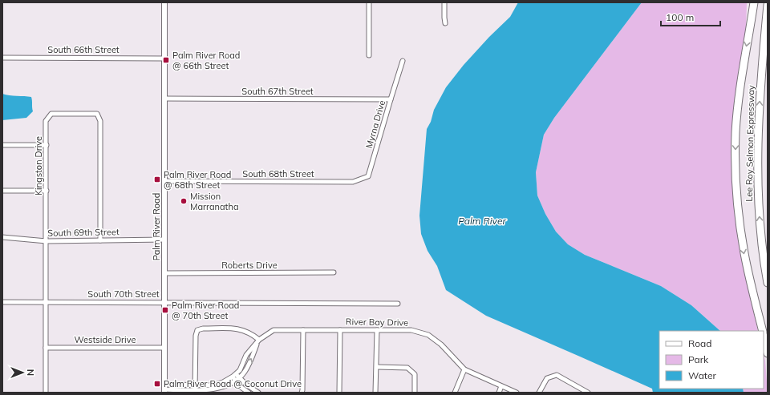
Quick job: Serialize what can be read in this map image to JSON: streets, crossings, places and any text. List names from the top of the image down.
{
  "streets": {
    "highway": ["Lee Roy Selmon Expressway"],
    "street": [
      "South 66th Street",
      "South 67th Street",
      "Myrna Drive",
      "Kingston Drive",
      "South 68th Street",
      "Palm River Road",
      "South 69th Street",
      "Roberts Drive",
      "South 70th Street",
      "River Bay Drive",
      "Westside Drive"
    ]
  },
  "crossings": [
    ["South 66th Street", "Palm River Road"],
    ["South 67th Street", "Myrna Drive"],
    ["South 67th Street", "Palm River Road"],
    ["Myrna Drive", "South 68th Street"],
    ["Kingston Drive", "South 69th Street"],
    ["Kingston Drive", "South 70th Street"],
    ["Kingston Drive", "Westside Drive"],
    ["South 68th Street", "Palm River Road"],
    ["Palm River Road", "South 69th Street"],
    ["Palm River Road", "Roberts Drive"],
    ["Palm River Road", "South 70th Street"],
    ["Palm River Road", "Westside Drive"]
  ],
  "water": ["Palm River"],
  "places": {
    "transit": [
      "Palm River Road @ 66th Street",
      "Palm River Road @ 68th Street",
      "Palm River Road @ 70th Street",
      "Palm River Road @ Coconut Drive"
    ],
    "other": ["Mission Marranatha"]
  },
  "legend": ["Road", "Park", "Water"],
  "scale_bar": "100 m",
  "north": "right"
}
